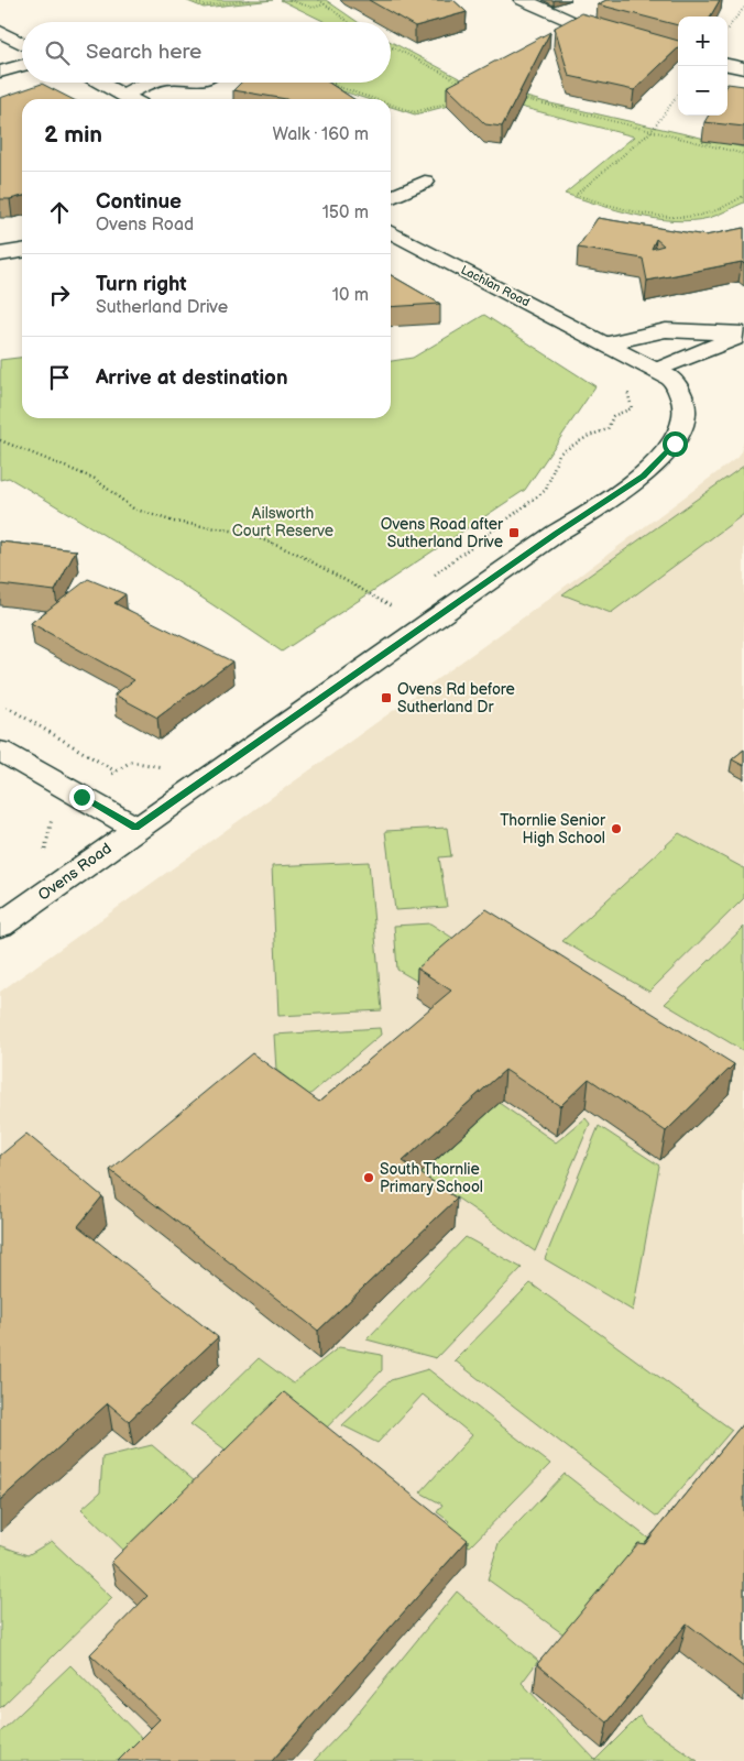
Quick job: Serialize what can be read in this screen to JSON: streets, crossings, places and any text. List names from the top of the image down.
{
  "streets": {
    "street": ["Lachlan Road", "Ovens Road"]
  },
  "crossings": [
    ["Lachlan Road", "Ovens Road"]
  ],
  "parks": ["Ailsworth Court Reserve"],
  "places": {
    "transit": ["Ovens Road after Sutherland Drive", "Ovens Rd before Sutherland Dr"],
    "other": ["Thornlie Senior High School", "South Thornlie Primary School"]
  },
  "page": {
    "map_buttons": ["+", "−"],
    "search": "Search here",
    "heading": ["2 min", "Walk · 160 m"],
    "list": [
      ["Continue", "Ovens Road", "150 m"],
      ["Turn right", "Sutherland Drive", "10 m"],
      "Arrive at destination"
    ]
  }
}
